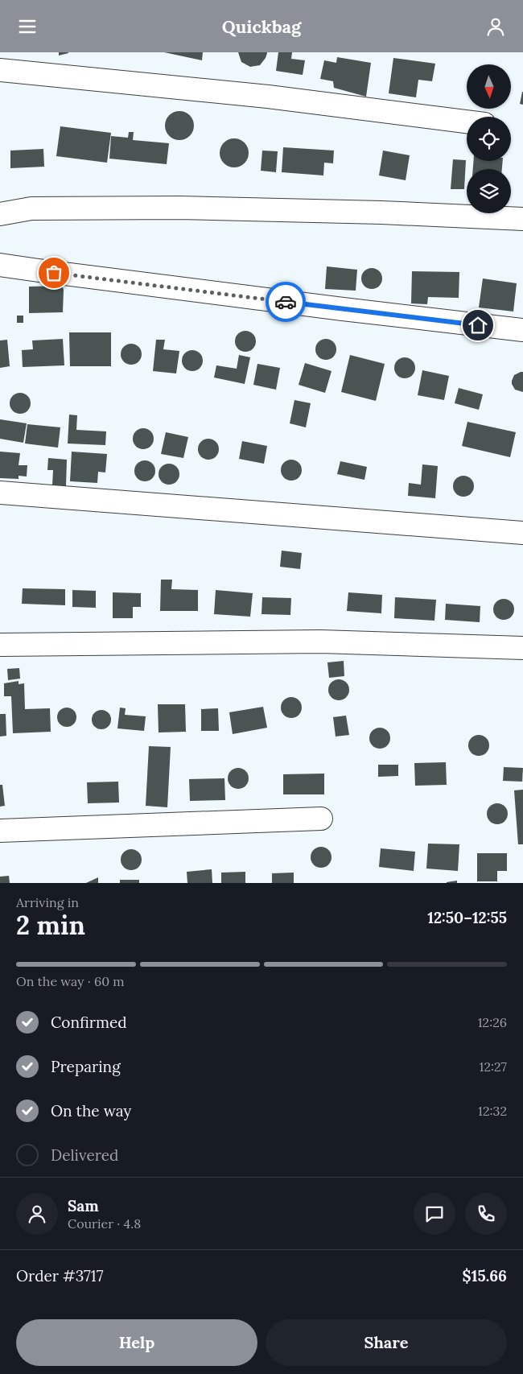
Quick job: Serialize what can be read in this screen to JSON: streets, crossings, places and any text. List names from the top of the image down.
{
  "north": "bottom",
  "page": {
    "header": "Quickbag",
    "heading": ["2 min", "Arriving in", "12:50–12:55"],
    "panel": [
      "Sam",
      "Courier · 4.8",
      "Order #3717",
      "$15.66"
    ],
    "bar": "On the way · 60 m",
    "list": [
      ["Confirmed", "12:26"],
      ["Preparing", "12:27"],
      ["On the way", "12:32"],
      "Delivered"
    ],
    "buttons": ["Help", "Share"]
  }
}
